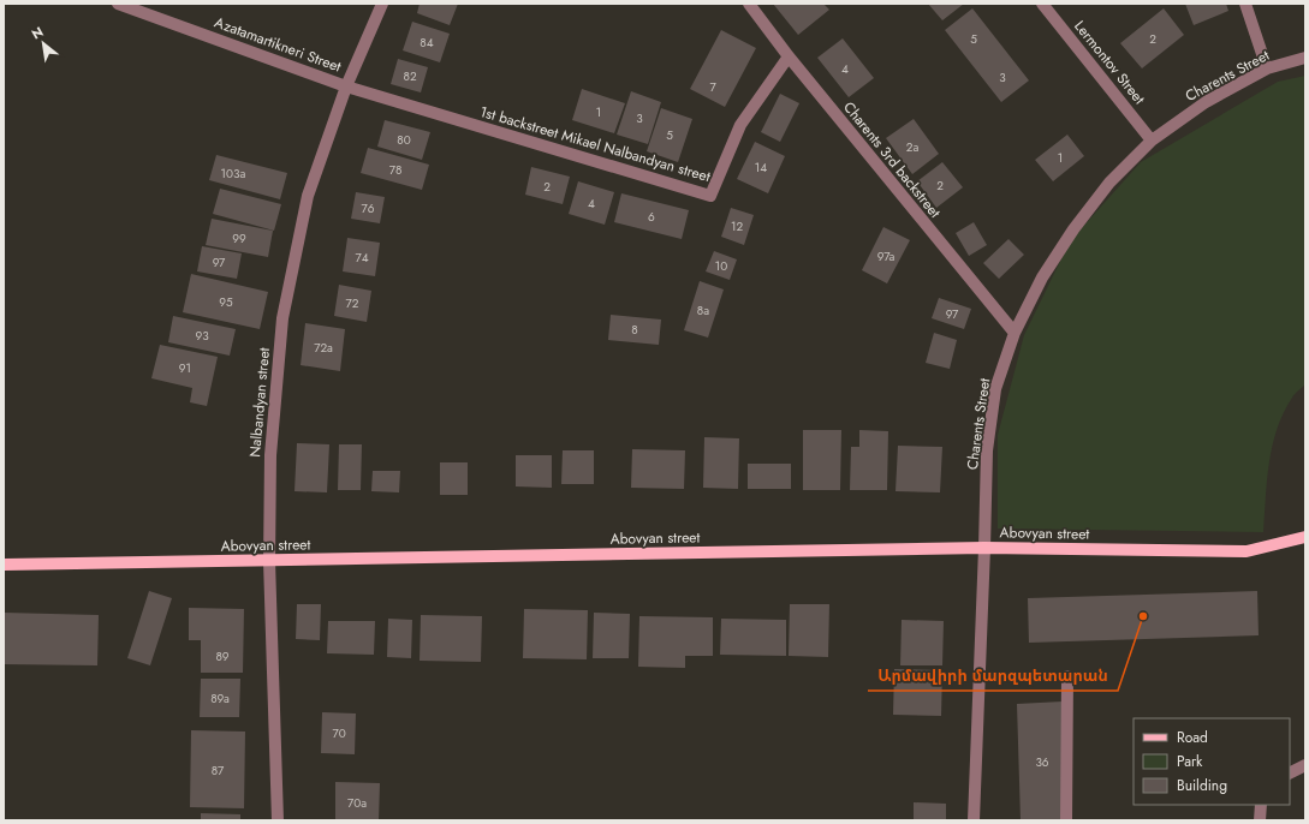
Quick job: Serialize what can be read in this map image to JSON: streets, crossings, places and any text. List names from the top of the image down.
{
  "streets": {
    "main road": ["Abovyan street"],
    "street": [
      "Azatamartikneri Street",
      "Lermontov Street",
      "Charents Street",
      "1st backstreet Mikael Nalbandyan street",
      "Charents 3rd backstreet",
      "Nalbandyan street"
    ]
  },
  "crossings": [
    ["Azatamartikneri Street", "1st backstreet Mikael Nalbandyan street"],
    ["Azatamartikneri Street", "Nalbandyan street"],
    ["Lermontov Street", "Charents Street"],
    ["Charents Street", "Charents 3rd backstreet"],
    ["Charents Street", "Abovyan street"],
    ["1st backstreet Mikael Nalbandyan street", "Charents 3rd backstreet"],
    ["1st backstreet Mikael Nalbandyan street", "Nalbandyan street"],
    ["Nalbandyan street", "Abovyan street"]
  ],
  "places": ["Արմավիրի մարզպետարան"],
  "house_numbers": [
    "5",
    "2",
    "84",
    "4",
    "82",
    "3",
    "7",
    "1",
    "3",
    "5",
    "80",
    "2a",
    "1",
    "14",
    "78",
    "103a",
    "2",
    "2",
    "4",
    "76",
    "6",
    "12",
    "99",
    "97a",
    "74",
    "97",
    "10",
    "95",
    "72",
    "8a",
    "97",
    "8",
    "93",
    "72a",
    "91",
    "89",
    "89a",
    "70",
    "36",
    "87",
    "70a"
  ],
  "legend": ["Road", "Park", "Building"],
  "north": "top left"
}
